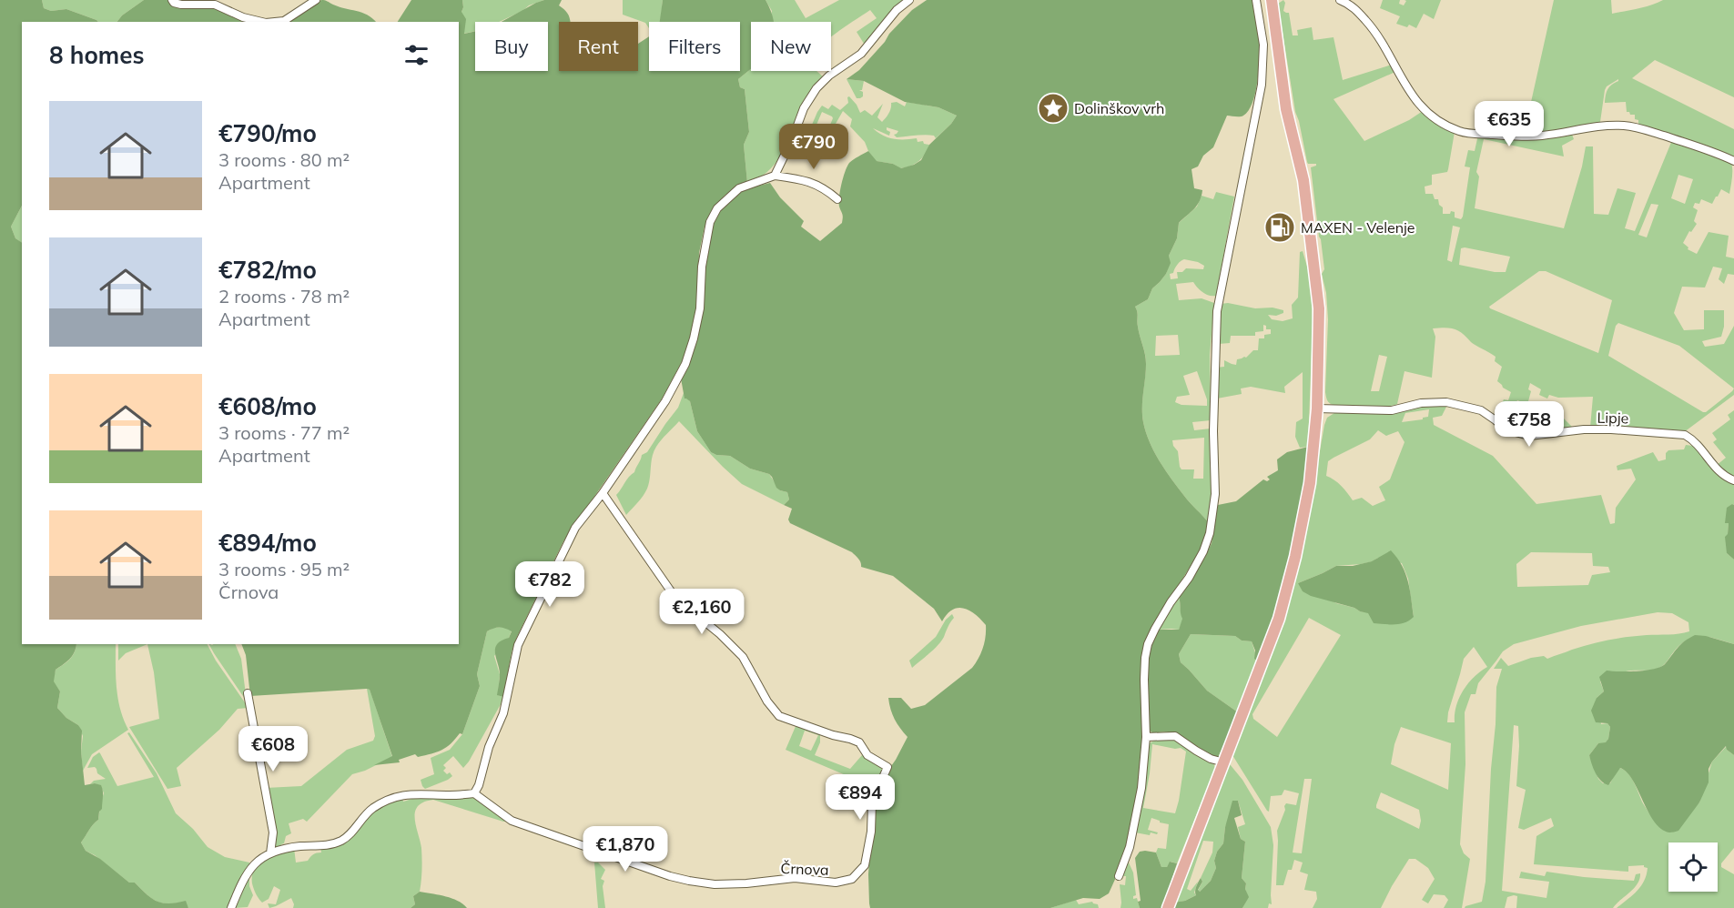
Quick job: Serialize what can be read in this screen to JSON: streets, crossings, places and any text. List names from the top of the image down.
{
  "streets": {
    "street": ["Lipje", "Črnova"]
  },
  "places": {
    "place": ["Dolinškov vrh"],
    "fuel station": ["MAXEN - Velenje"]
  },
  "page": {
    "chip": [
      "Buy",
      "Rent",
      "Filters",
      "New"
    ],
    "heading": "8 homes",
    "list": [
      {
        "name": "€790/mo",
        "note": "3 rooms · 80 m² · Apartment"
      },
      {
        "name": "€782/mo",
        "note": "2 rooms · 78 m² · Apartment"
      },
      {
        "name": "€608/mo",
        "note": "3 rooms · 77 m² · Apartment"
      },
      {
        "name": "€894/mo",
        "note": "3 rooms · 95 m² · Črnova"
      }
    ],
    "price": [
      "€635",
      "€790",
      "€758",
      "€782",
      "€2,160",
      "€608",
      "€894",
      "€1,870"
    ]
  }
}
